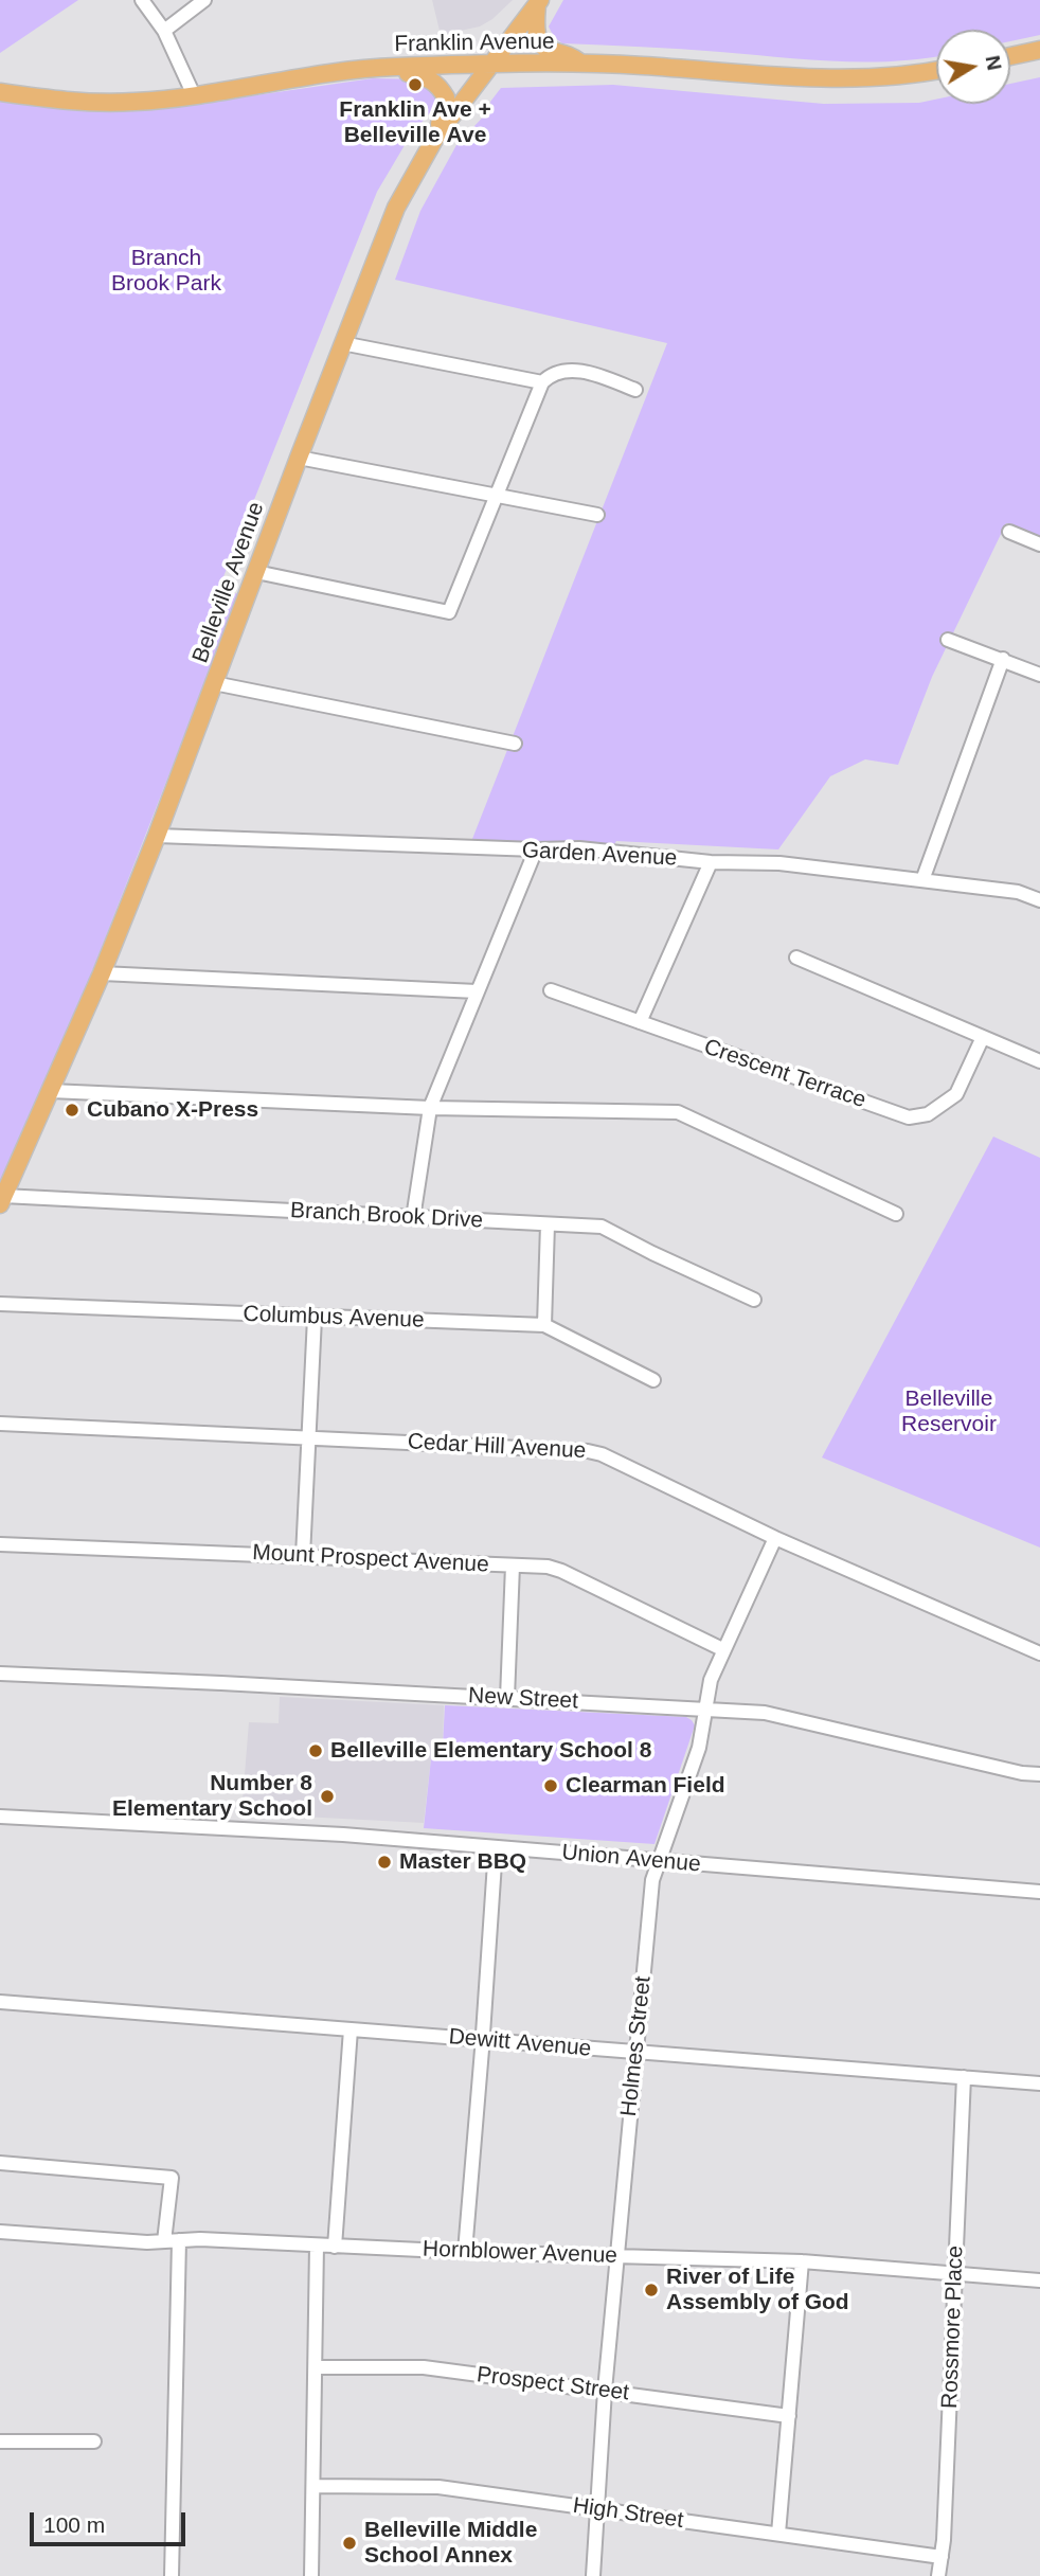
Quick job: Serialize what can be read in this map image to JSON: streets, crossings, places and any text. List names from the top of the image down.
{
  "streets": {
    "main road": ["Franklin Avenue", "Belleville Avenue"],
    "street": [
      "Garden Avenue",
      "Crescent Terrace",
      "Branch Brook Drive",
      "Columbus Avenue",
      "Cedar Hill Avenue",
      "Mount Prospect Avenue",
      "New Street",
      "Union Avenue",
      "Dewitt Avenue",
      "Holmes Street",
      "Hornblower Avenue",
      "Rossmore Place",
      "Prospect Street",
      "High Street"
    ]
  },
  "crossings": [
    ["Franklin Avenue", "Belleville Avenue"],
    ["Belleville Avenue", "Garden Avenue"],
    ["Belleville Avenue", "Branch Brook Drive"],
    ["Cedar Hill Avenue", "Holmes Street"],
    ["Mount Prospect Avenue", "Holmes Street"],
    ["New Street", "Holmes Street"],
    ["Union Avenue", "Holmes Street"],
    ["Dewitt Avenue", "Holmes Street"],
    ["Dewitt Avenue", "Rossmore Place"],
    ["Holmes Street", "Hornblower Avenue"],
    ["Holmes Street", "Prospect Street"],
    ["Holmes Street", "High Street"],
    ["Hornblower Avenue", "Rossmore Place"],
    ["Rossmore Place", "High Street"]
  ],
  "parks": ["Branch Brook Park", "Belleville Reservoir"],
  "places": [
    "Franklin Ave + Belleville Ave",
    "Cubano X-Press",
    "Belleville Elementary School 8",
    "Clearman Field",
    "Number 8 Elementary School",
    "Master BBQ",
    "River of Life Assembly of God",
    "Belleville Middle School Annex"
  ],
  "scale_bar": "100 m",
  "north": "right"
}
